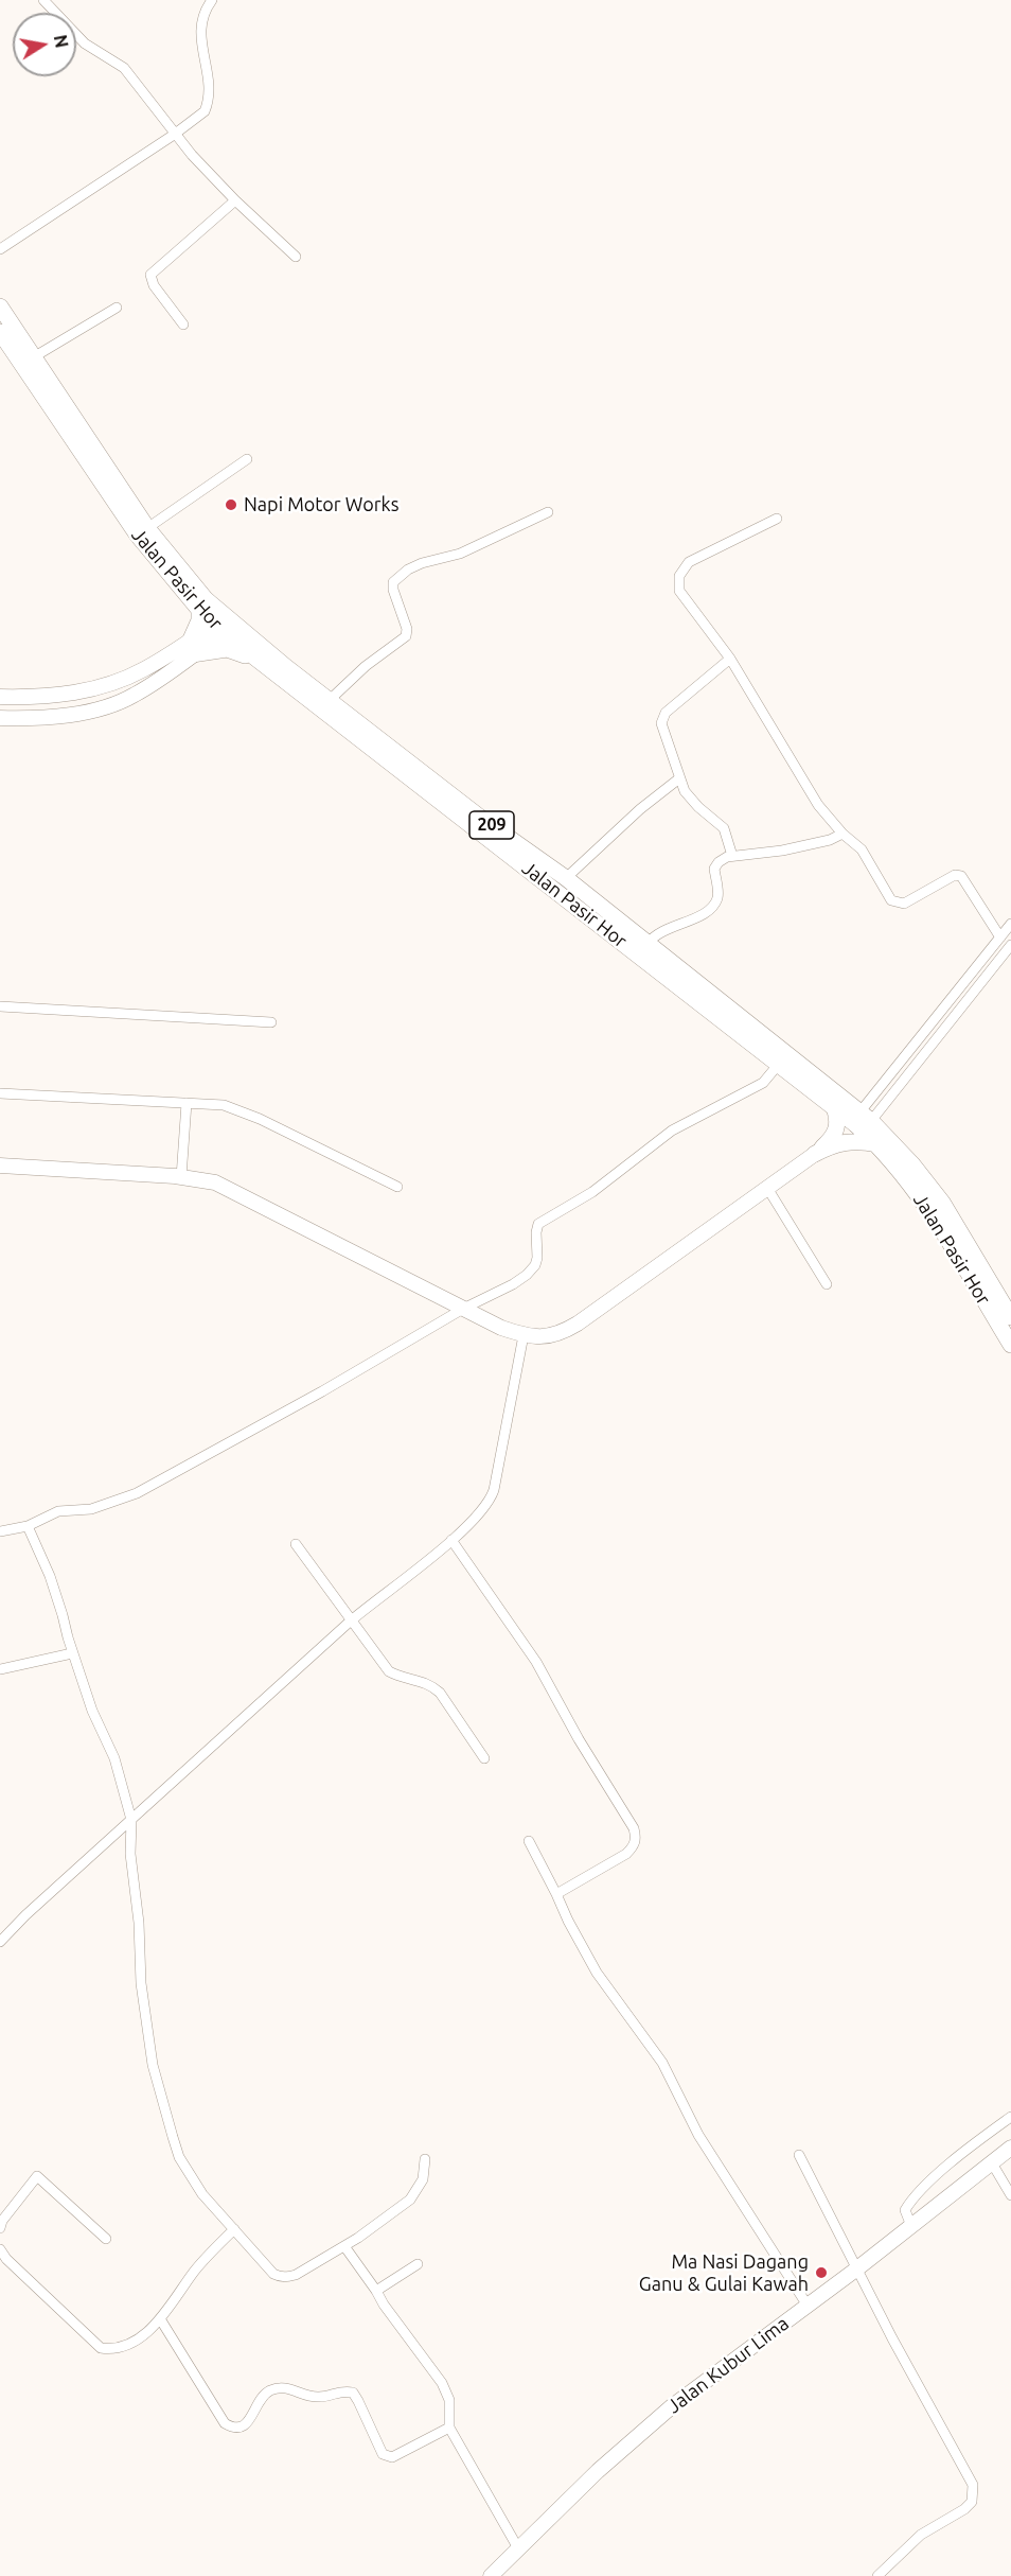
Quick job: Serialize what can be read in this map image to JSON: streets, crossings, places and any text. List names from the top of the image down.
{
  "streets": {
    "main road": ["Jalan Pasir Hor", "209"],
    "street": ["Jalan Kubur Lima"]
  },
  "places": ["Napi Motor Works", "Ma Nasi Dagang Ganu & Gulai Kawah"],
  "north": "right"
}
